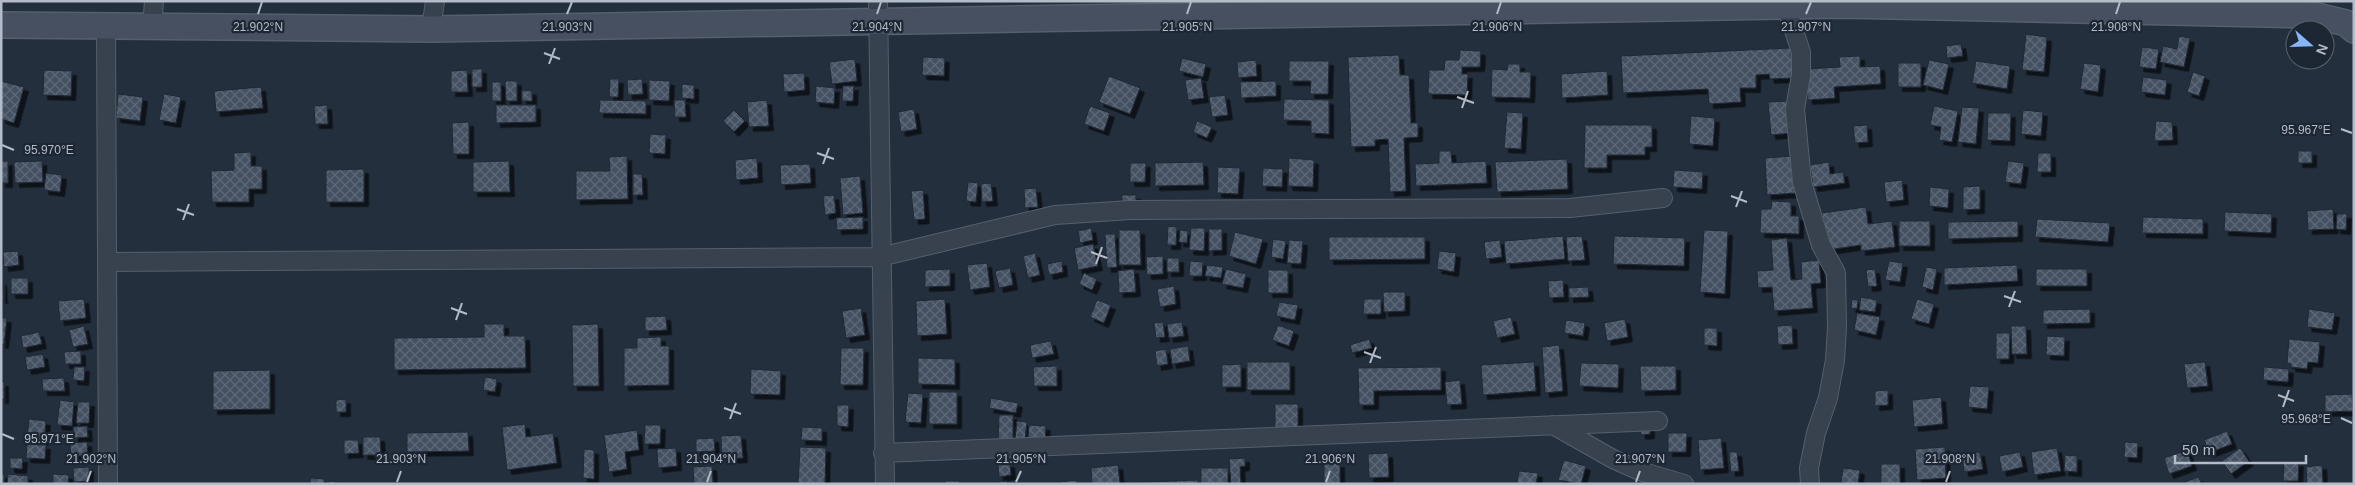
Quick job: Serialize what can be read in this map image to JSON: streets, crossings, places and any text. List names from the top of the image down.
{
  "scale_bar": "50 m",
  "north": "right",
  "coordinates": [
    "21.902°N",
    "21.903°N",
    "21.904°N",
    "21.905°N",
    "21.907°N",
    "21.908°N",
    "21.906°N",
    "95.967°E",
    "95.970°E",
    "95.968°E",
    "95.971°E"
  ]
}
